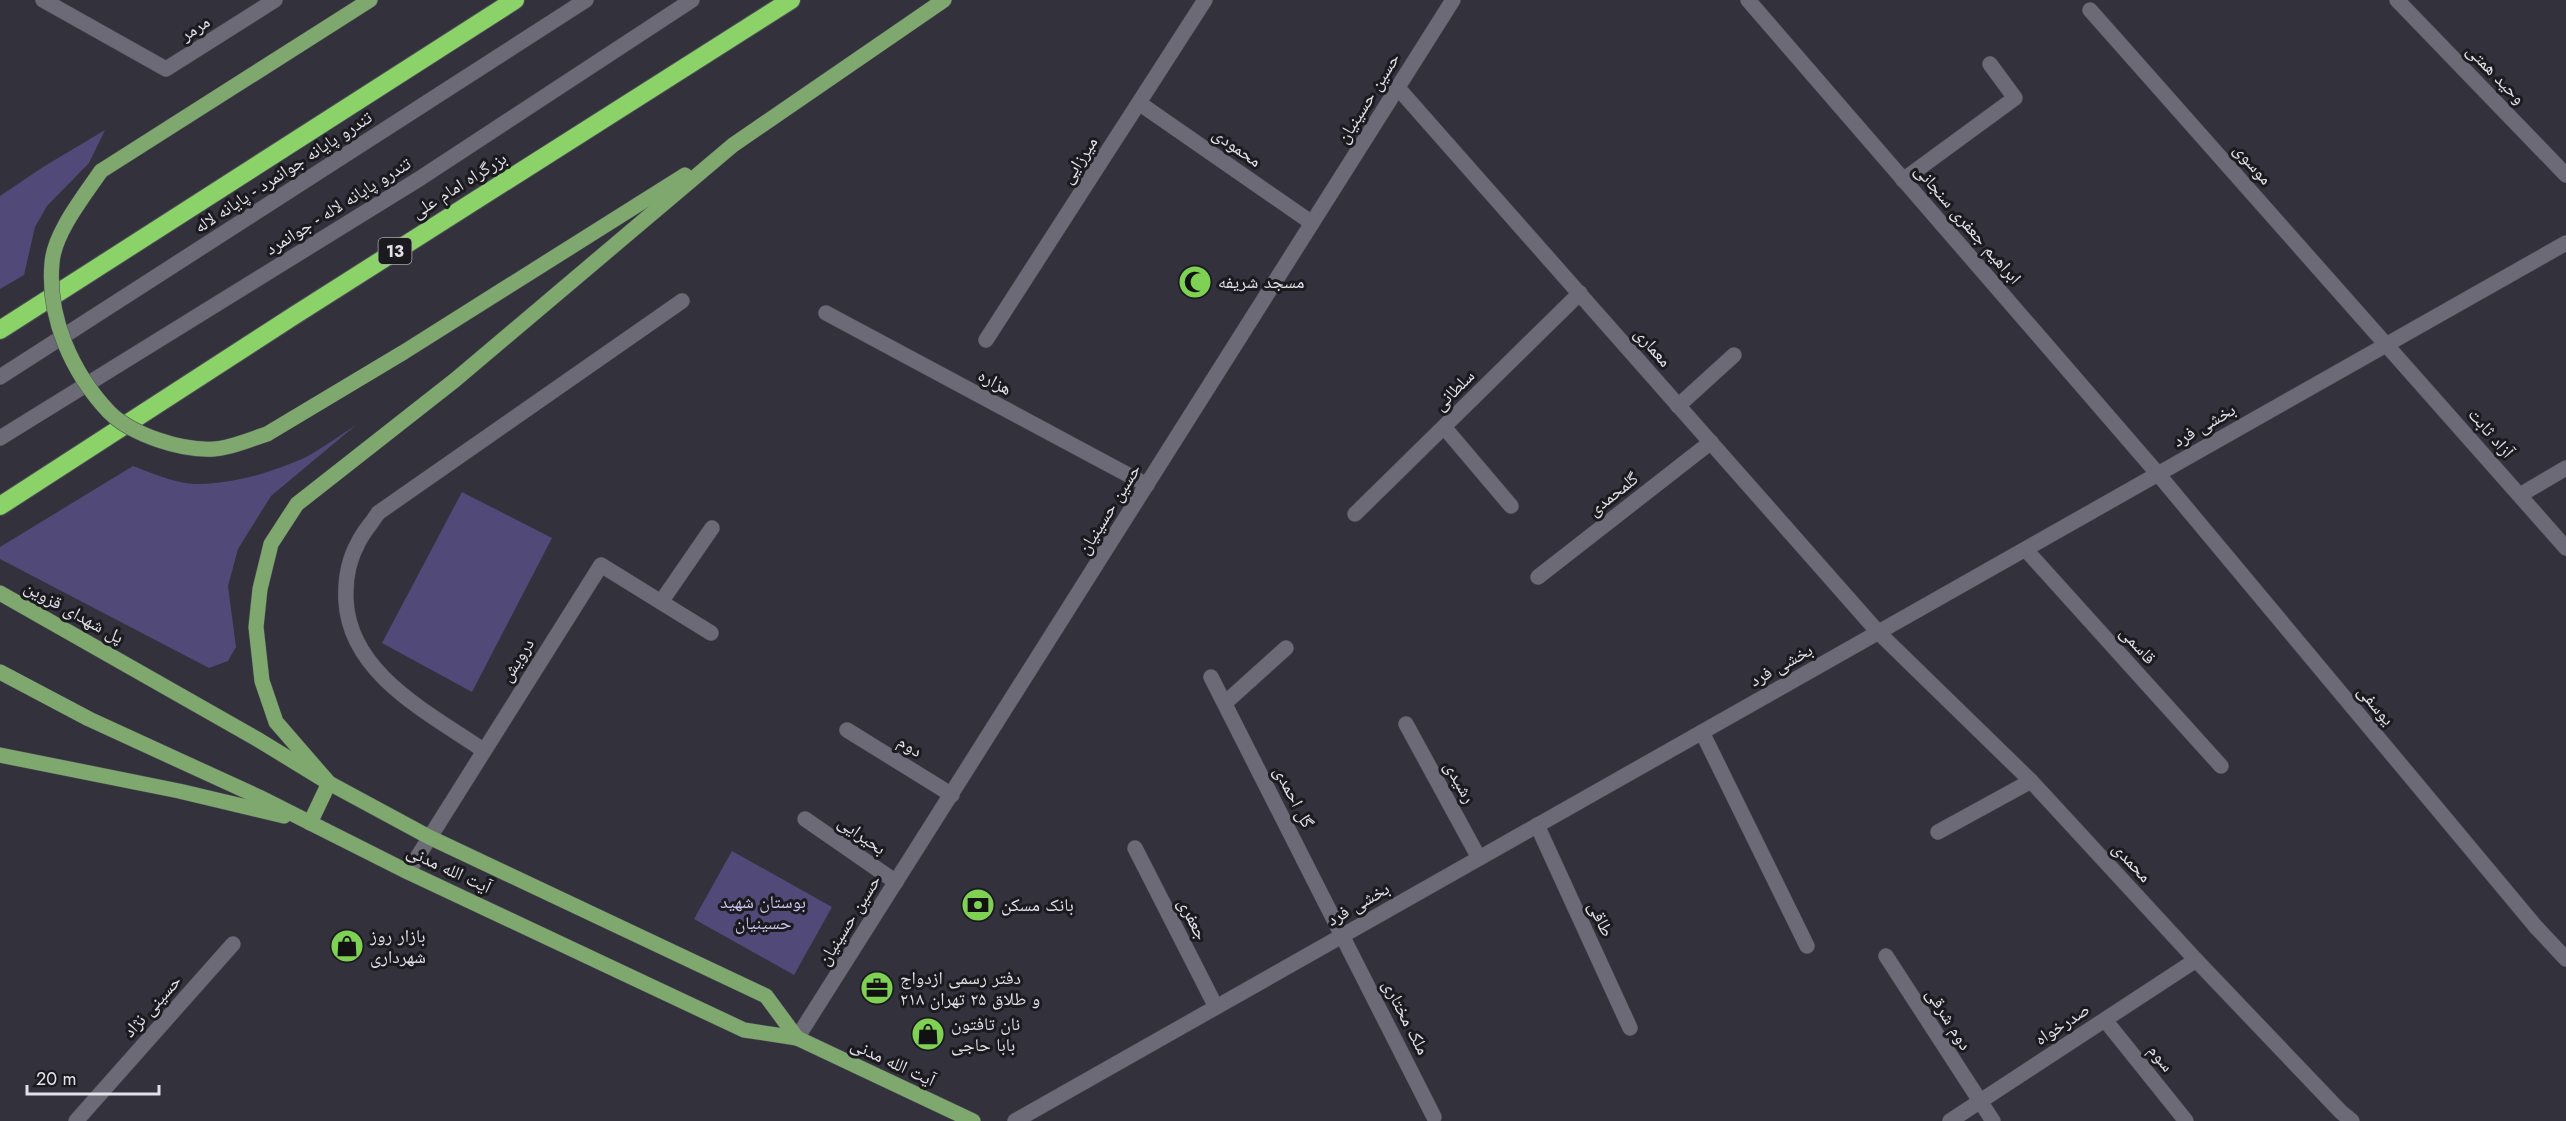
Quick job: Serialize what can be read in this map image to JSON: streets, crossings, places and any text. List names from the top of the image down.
{
  "streets": {
    "highway": ["بزرگراه امام علی", "13"],
    "main road": ["پل شهدای قزوین", "آیت الله مدنی"],
    "street": [
      "مرمر",
      "وحید همتی",
      "حسین حسینیان",
      "محمودی",
      "میرزایی",
      "موسوی",
      "تندرو پایانه جوانمرد - پایانه لاله",
      "تندرو پایانه لاله - جوانمرد",
      "ابراهیم جعفری سنجانی",
      "معماری",
      "هزاره",
      "سلطانی",
      "بخشی فرد",
      "آزاد ثابت",
      "گلمحمدی",
      "قاسمی",
      "درویش",
      "یوسفی",
      "دوم",
      "رشیدی",
      "گل احمدی",
      "بحیرایی",
      "محمدی",
      "جعفری",
      "طاقی",
      "حسینی نژاد",
      "ملک مختاری",
      "دوم شرقی",
      "صدرخواه",
      "سوم"
    ]
  },
  "crossings": [
    ["حسین حسینیان", "محمودی"],
    ["حسین حسینیان", "معماری"],
    ["حسین حسینیان", "هزاره"],
    ["حسین حسینیان", "دوم"],
    ["حسین حسینیان", "بحیرایی"],
    ["حسین حسینیان", "آیت الله مدنی"],
    ["محمودی", "میرزایی"],
    ["موسوی", "بخشی فرد"],
    ["موسوی", "آزاد ثابت"],
    ["ابراهیم جعفری سنجانی", "بخشی فرد"],
    ["ابراهیم جعفری سنجانی", "یوسفی"],
    ["معماری", "سلطانی"],
    ["معماری", "بخشی فرد"],
    ["معماری", "گلمحمدی"],
    ["معماری", "محمدی"],
    ["بخشی فرد", "آزاد ثابت"],
    ["بخشی فرد", "قاسمی"],
    ["بخشی فرد", "یوسفی"],
    ["بخشی فرد", "رشیدی"],
    ["بخشی فرد", "گل احمدی"],
    ["بخشی فرد", "محمدی"],
    ["بخشی فرد", "جعفری"],
    ["بخشی فرد", "طاقی"],
    ["بخشی فرد", "ملک مختاری"],
    ["پل شهدای قزوین", "آیت الله مدنی"],
    ["درویش", "آیت الله مدنی"],
    ["گل احمدی", "ملک مختاری"],
    ["محمدی", "صدرخواه"],
    ["دوم شرقی", "صدرخواه"],
    ["صدرخواه", "سوم"]
  ],
  "parks": ["بوستان شهید حسینیان"],
  "places": {
    "mosque": ["مسجد شریفه"],
    "bank": ["بانک مسکن"],
    "shop": ["بازار روز شهرداری", "نان تافتون بابا حاجی"],
    "office": ["دفتر رسمی ازدواج ۲۱۸ و طلاق ۲۵ تهران"]
  },
  "scale_bar": "20 m"
}
